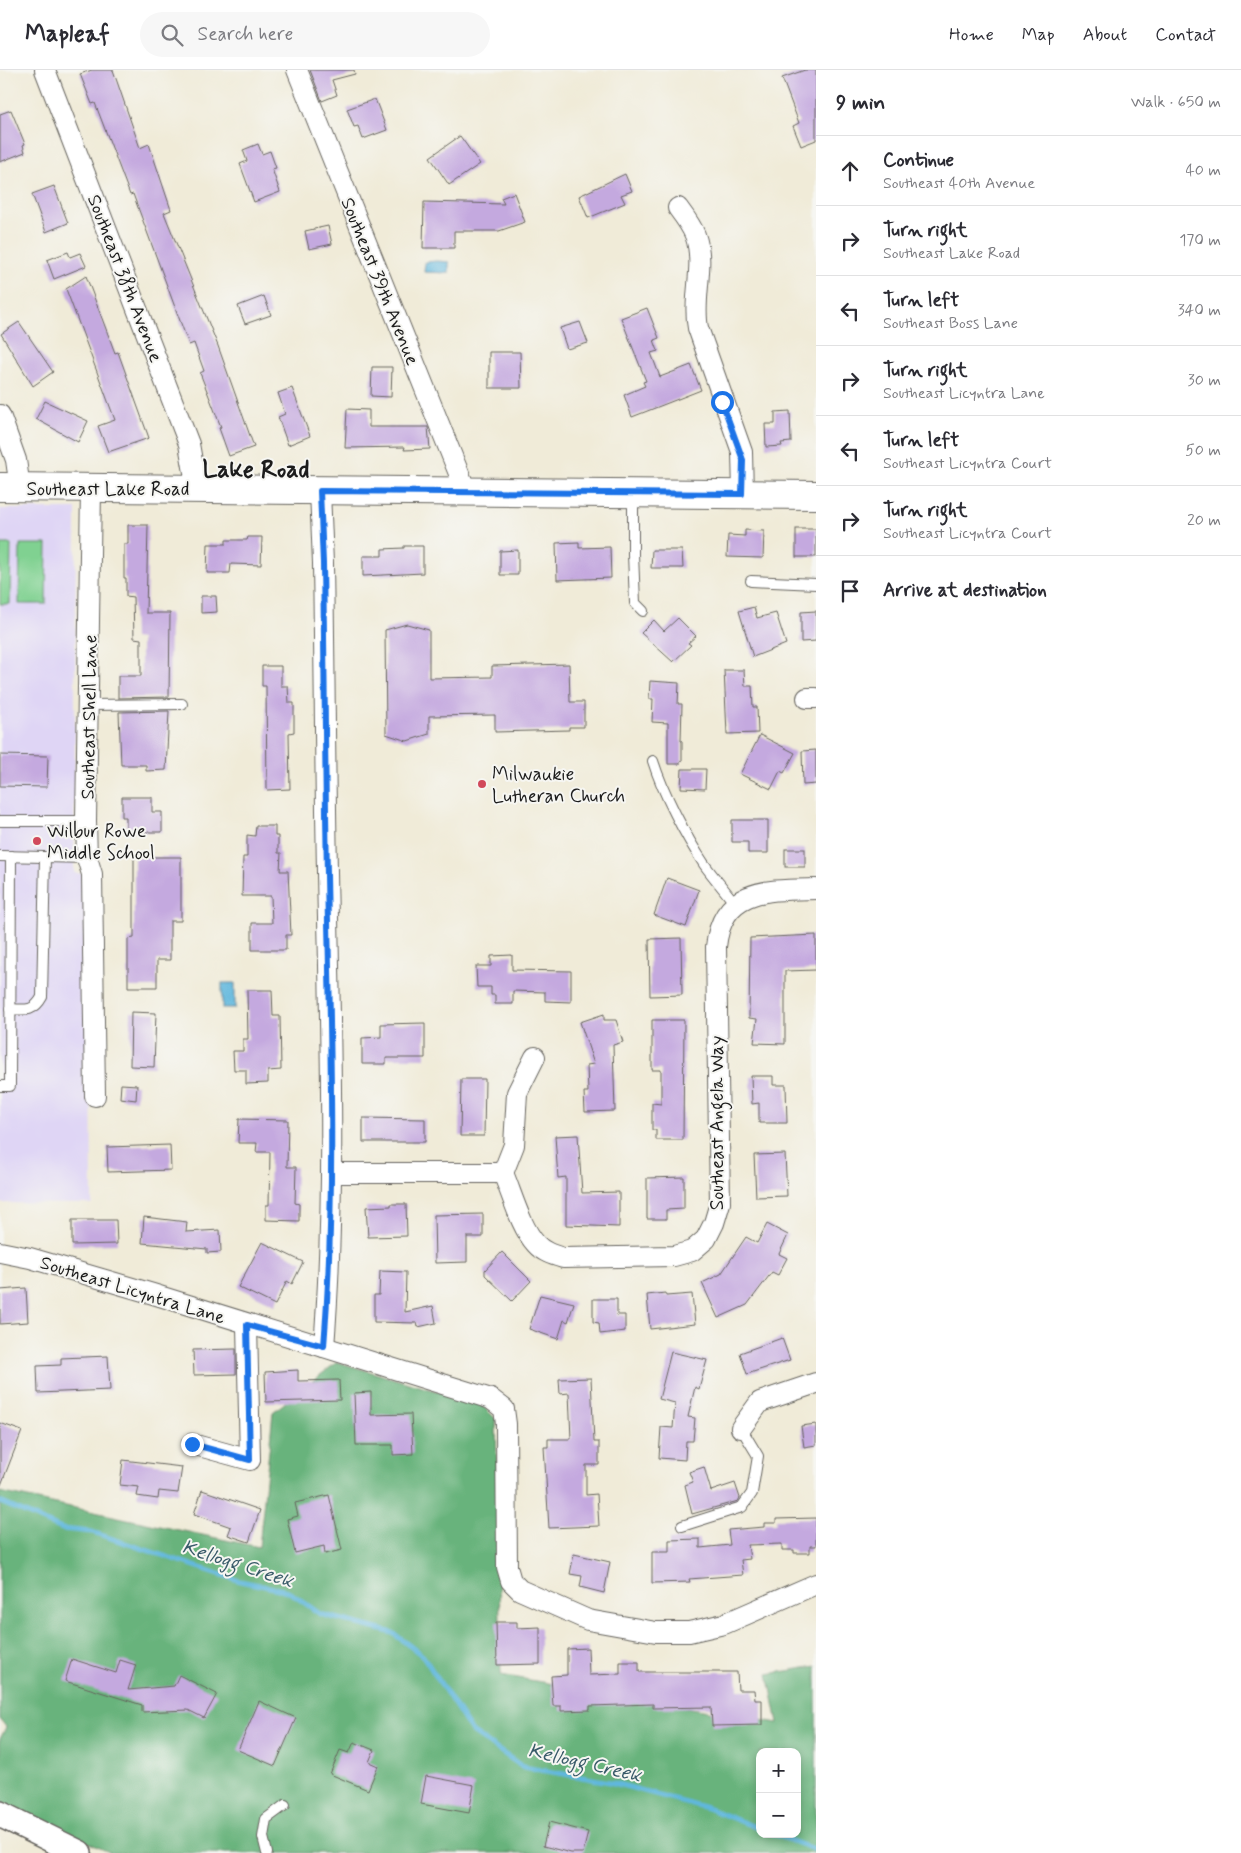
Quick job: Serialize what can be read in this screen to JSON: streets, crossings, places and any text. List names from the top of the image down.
{
  "streets": {
    "main road": ["Southeast Lake Road"],
    "street": [
      "Southeast 38th Avenue",
      "Southeast 39th Avenue",
      "Southeast Shell Lane",
      "Southeast Angela Way",
      "Southeast Licyntra Lane"
    ]
  },
  "crossings": [
    ["Southeast 38th Avenue", "Southeast Lake Road"],
    ["Southeast 39th Avenue", "Southeast Lake Road"],
    ["Southeast Lake Road", "Southeast Shell Lane"]
  ],
  "districts": ["Lake Road"],
  "water": ["Kellogg Creek"],
  "places": ["Milwaukie Lutheran Church", "Wilbur Rowe Middle School"],
  "page": {
    "header": "Mapleaf",
    "search": "Search here",
    "nav": [
      "Home",
      "Map",
      "About",
      "Contact"
    ],
    "heading": ["9 min", "Walk · 650 m"],
    "list": [
      ["Continue", "Southeast 40th Avenue", "40 m"],
      ["Turn right", "Southeast Lake Road", "170 m"],
      ["Turn left", "Southeast Boss Lane", "340 m"],
      ["Turn right", "Southeast Licyntra Lane", "30 m"],
      ["Turn left", "Southeast Licyntra Court", "50 m"],
      ["Turn right", "Southeast Licyntra Court", "20 m"],
      "Arrive at destination"
    ],
    "map_buttons": ["+", "−"]
  }
}
